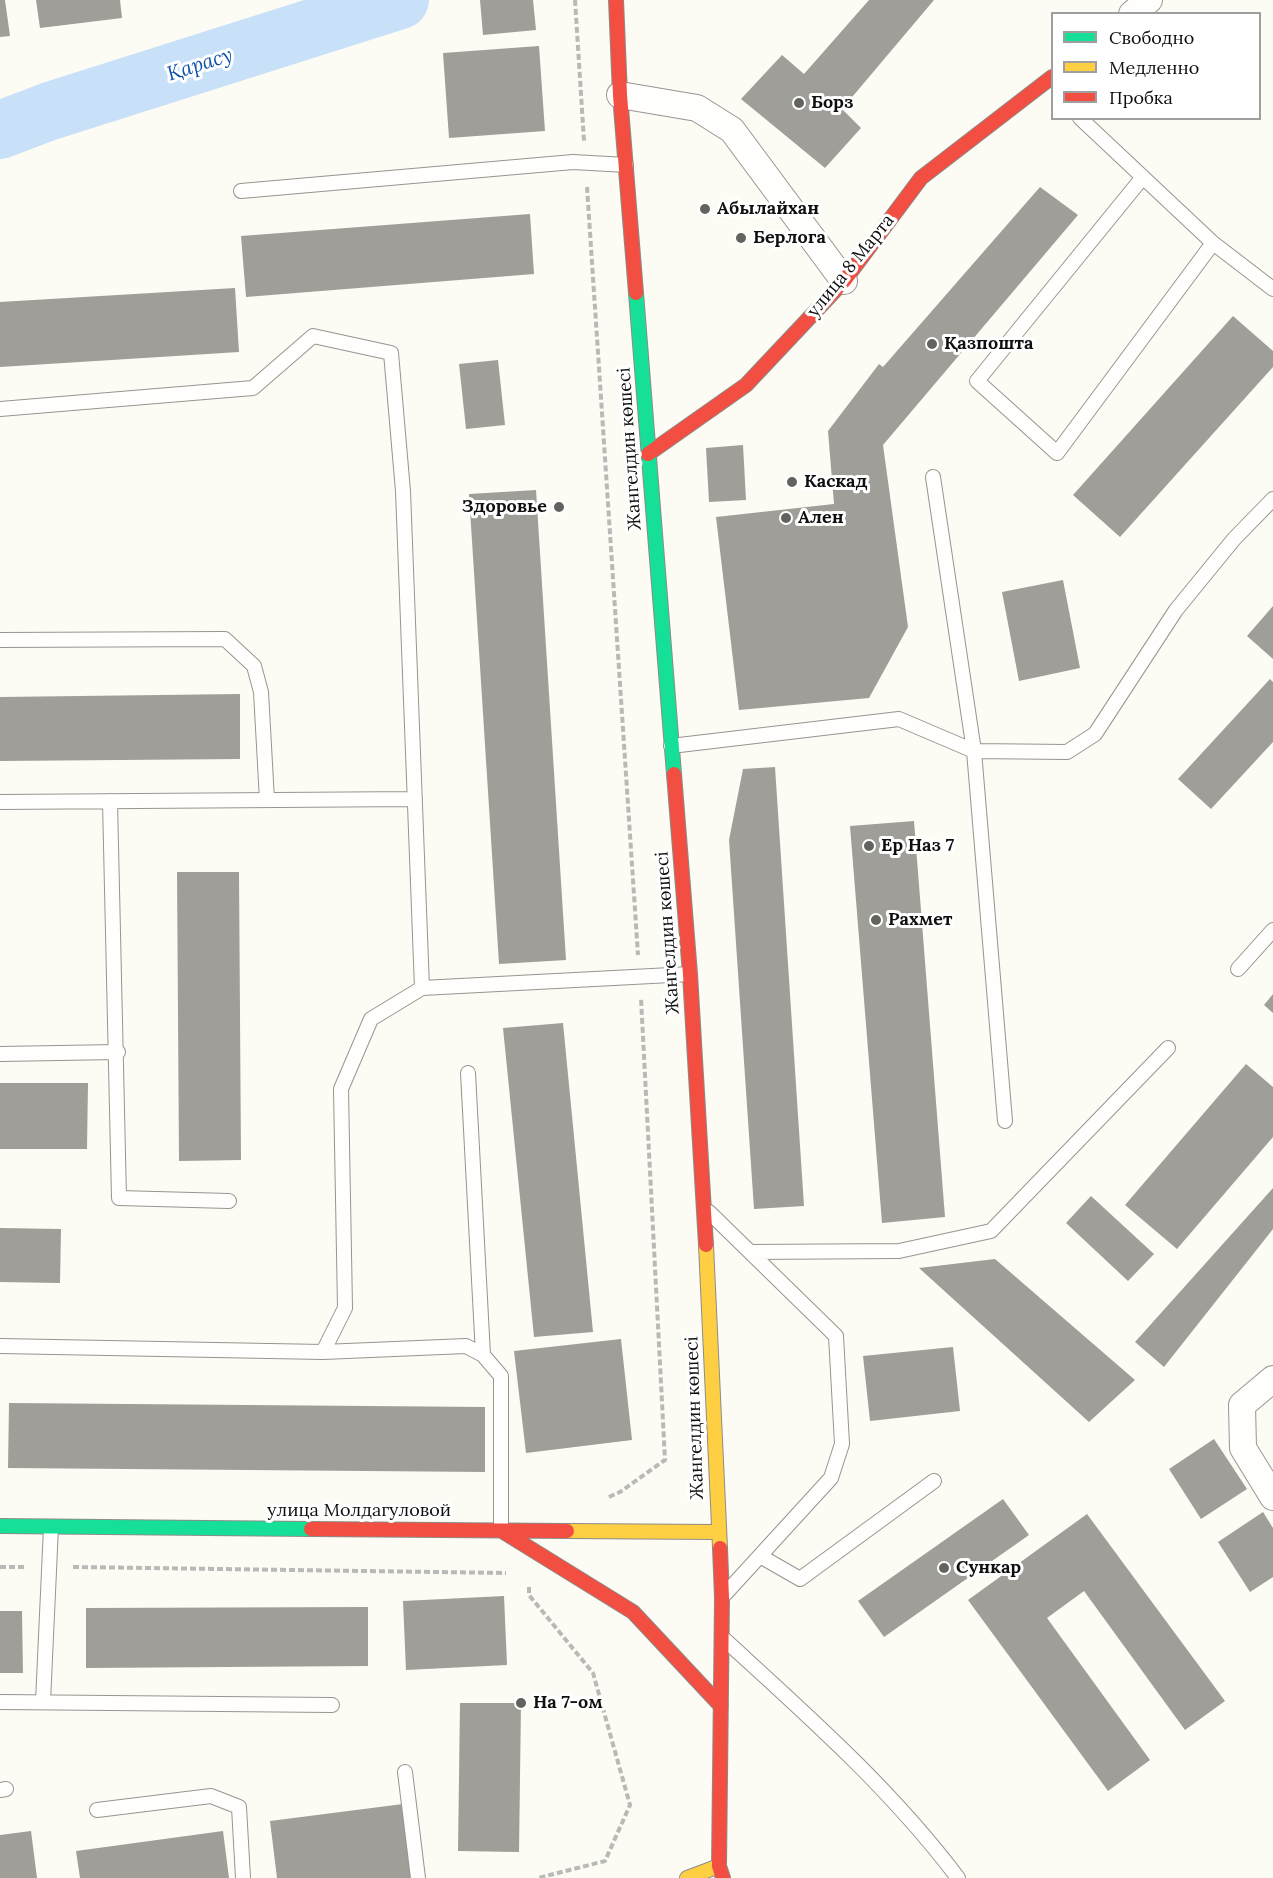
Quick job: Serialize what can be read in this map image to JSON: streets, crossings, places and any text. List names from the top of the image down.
{
  "streets": {
    "main road": ["улица 8 Марта", "Жангелдин көшесі", "улица Молдагуловой"]
  },
  "crossings": [
    ["улица 8 Марта", "Жангелдин көшесі"],
    ["Жангелдин көшесі", "улица Молдагуловой"]
  ],
  "water": ["Қарасу"],
  "places": [
    "Борз",
    "Абылайхан",
    "Берлога",
    "Қазпошта",
    "Каскад",
    "Здоровье",
    "Ален",
    "Ер Наз 7",
    "Рахмет",
    "Сункар",
    "На 7-ом"
  ],
  "legend": ["Свободно", "Медленно", "Пробка"]
}
